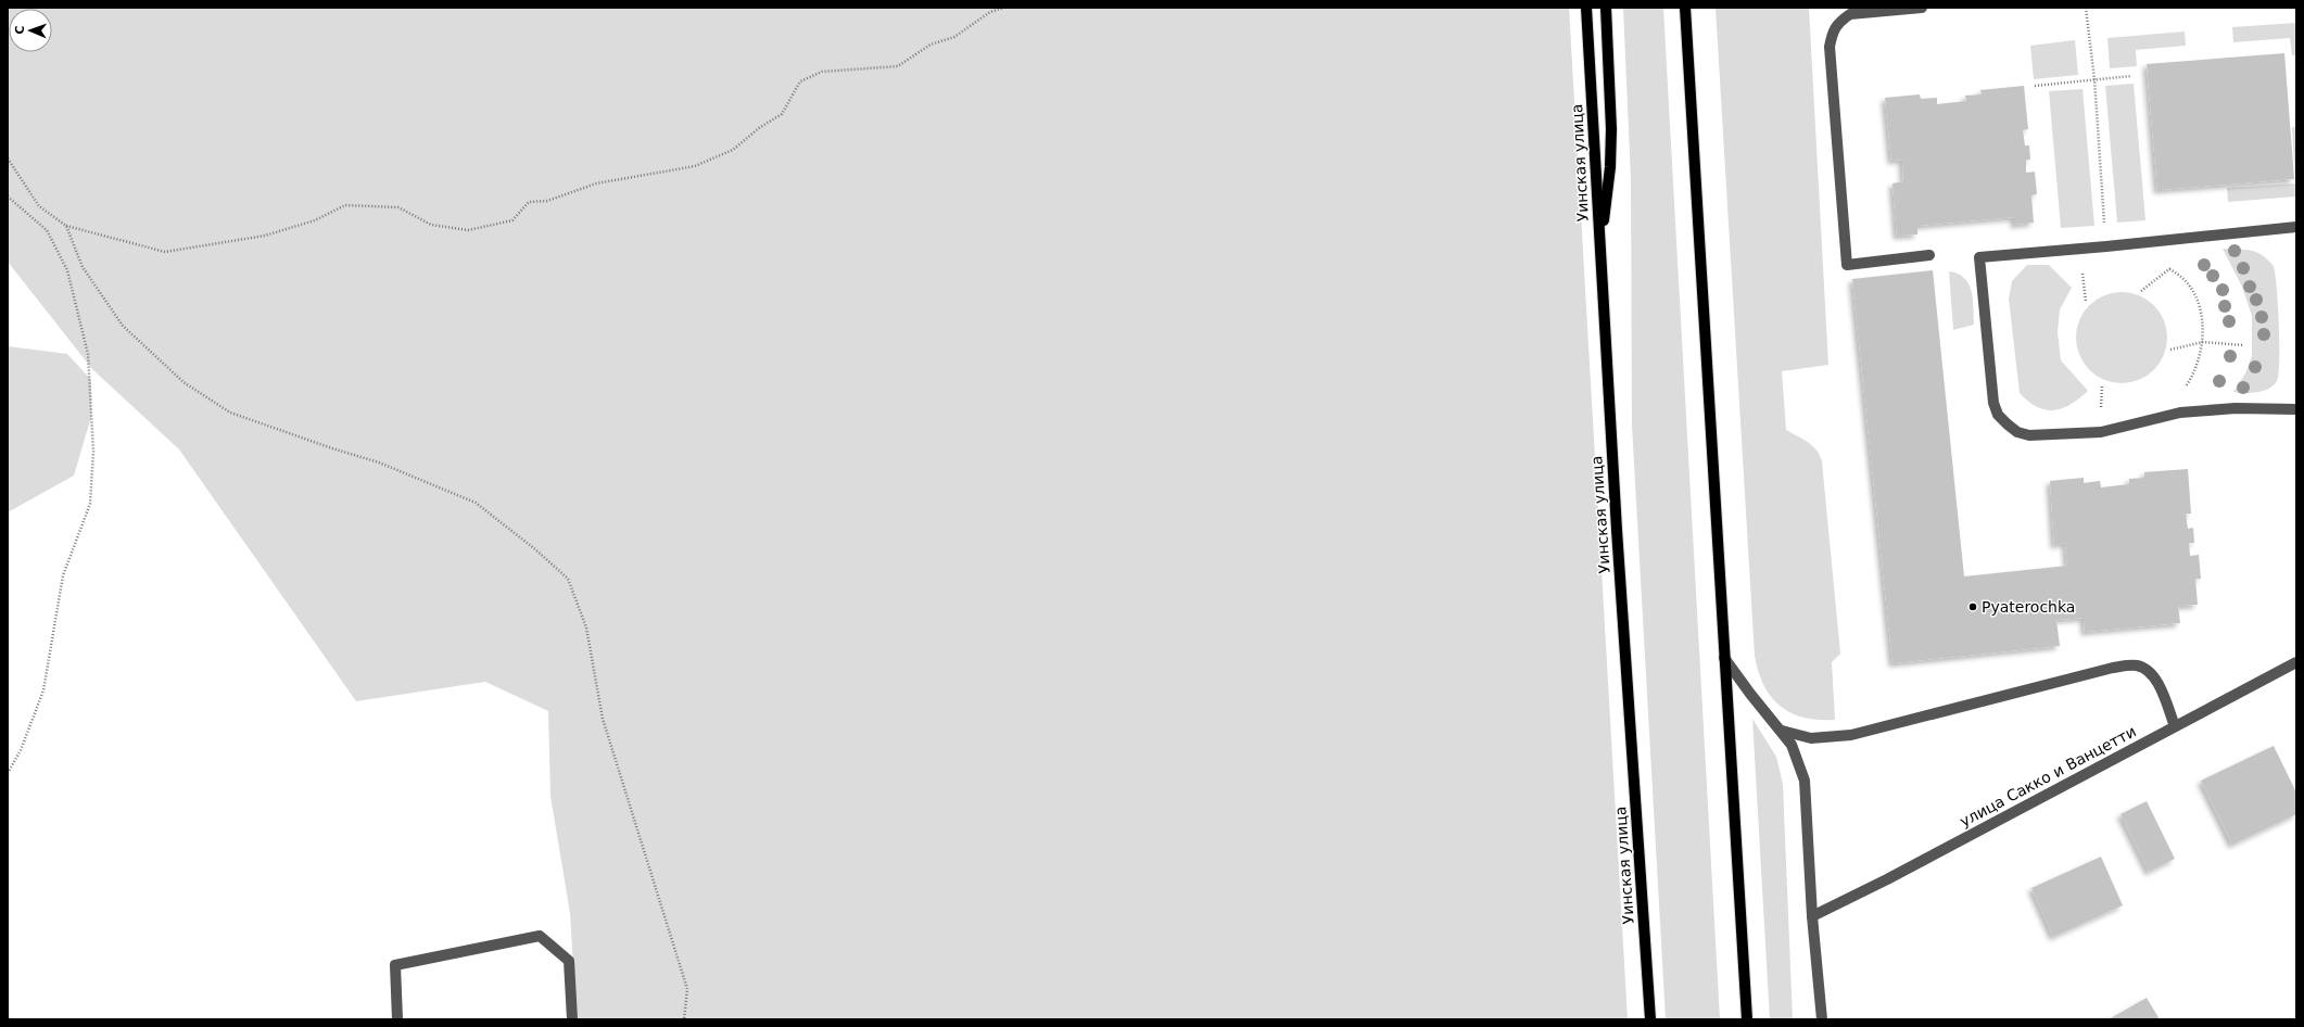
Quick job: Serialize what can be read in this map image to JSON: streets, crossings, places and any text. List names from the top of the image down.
{
  "streets": {
    "main road": ["Уинская улица"],
    "street": ["улица Сакко и Ванцетти"]
  },
  "places": ["Pyaterochka"],
  "north": "left"
}
